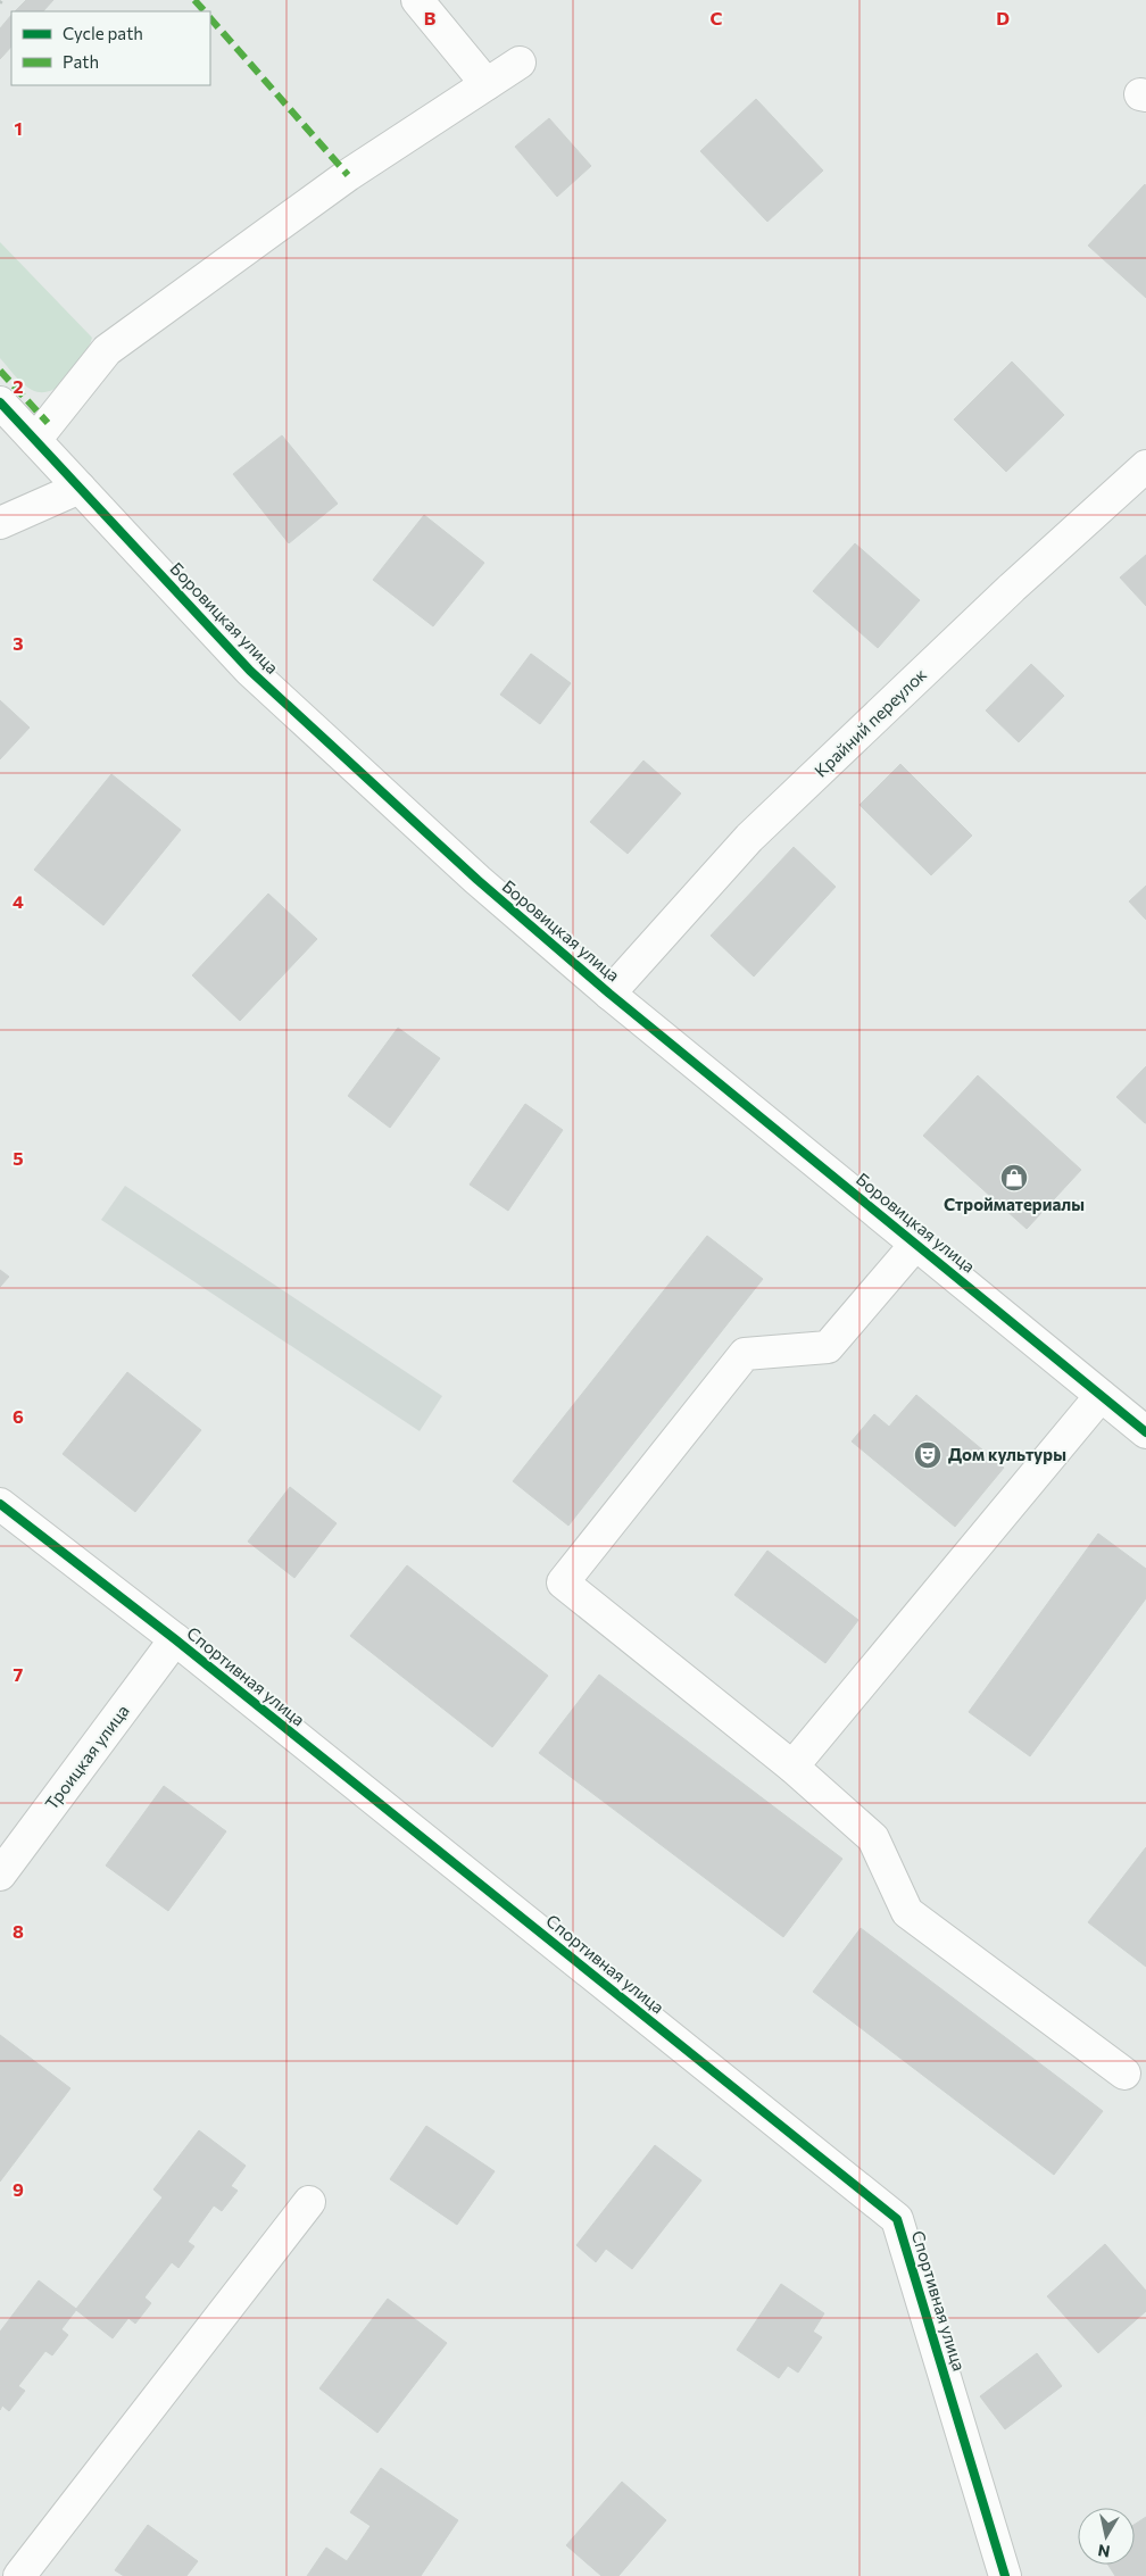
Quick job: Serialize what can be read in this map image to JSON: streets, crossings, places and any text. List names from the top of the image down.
{
  "streets": {
    "street": [
      "Боровицкая улица",
      "Крайний переулок",
      "Спортивная улица",
      "Троицкая улица"
    ]
  },
  "crossings": [
    ["Боровицкая улица", "Крайний переулок"],
    ["Спортивная улица", "Троицкая улица"]
  ],
  "places": {
    "shop": ["Стройматериалы"],
    "theatre": ["Дом культуры"]
  },
  "legend": ["Cycle path", "Path"],
  "north": "bottom",
  "grid": {
    "columns": ["B", "C", "D"],
    "rows": [
      "1",
      "2",
      "3",
      "4",
      "5",
      "6",
      "7",
      "8",
      "9"
    ]
  }
}
